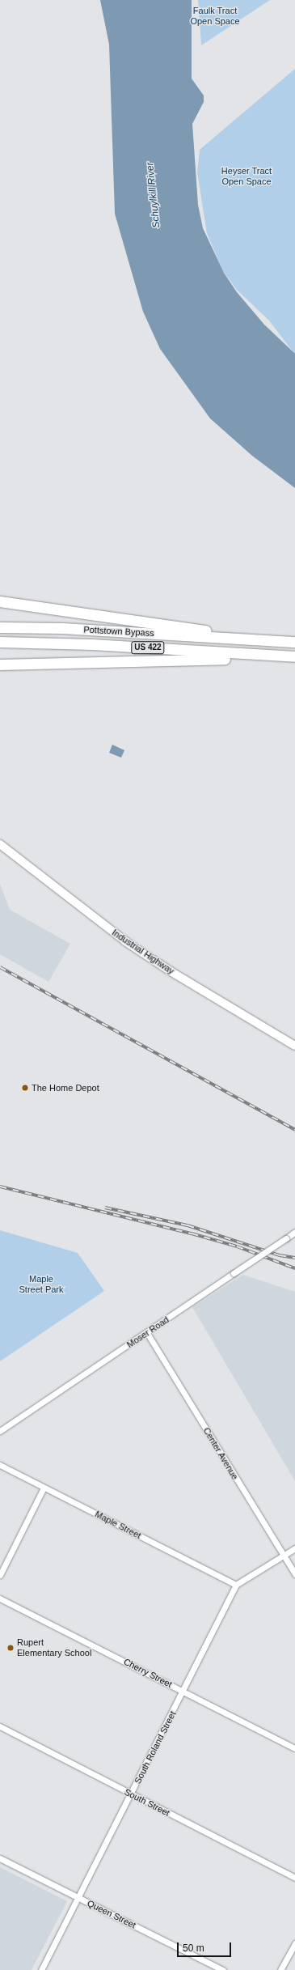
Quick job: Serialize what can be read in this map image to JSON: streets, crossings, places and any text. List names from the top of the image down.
{
  "streets": {
    "highway": ["Pottstown Bypass", "US 422"],
    "street": [
      "Industrial Highway",
      "Moser Road",
      "Center Avenue",
      "Maple Street",
      "Cherry Street",
      "South Roland Street",
      "South Street",
      "Queen Street"
    ]
  },
  "crossings": [
    ["Moser Road", "Center Avenue"],
    ["Maple Street", "South Roland Street"],
    ["Cherry Street", "South Roland Street"],
    ["South Roland Street", "South Street"],
    ["South Roland Street", "Queen Street"]
  ],
  "water": ["Schuylkill River"],
  "parks": ["Faulk Tract Open Space", "Heyser Tract Open Space", "Maple Street Park"],
  "places": ["The Home Depot", "Rupert Elementary School"],
  "scale_bar": "50 m"
}
